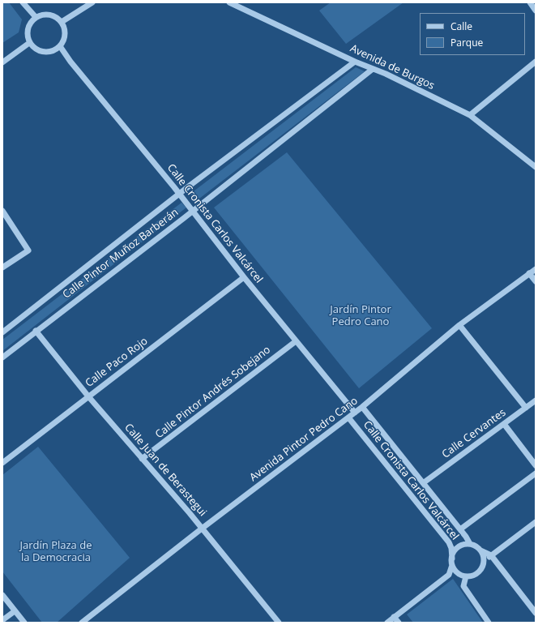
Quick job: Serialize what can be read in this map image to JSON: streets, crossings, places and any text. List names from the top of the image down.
{
  "streets": {
    "street": [
      "Avenida de Burgos",
      "Calle Cronista Carlos Valcárcel",
      "Calle Pintor Muñoz Barberán",
      "Calle Paco Rojo",
      "Calle Pintor Andrés Sobejano",
      "Calle Cervantes",
      "Avenida Pintor Pedro Cano",
      "Calle Juan de Berastegui"
    ]
  },
  "crossings": [
    ["Avenida de Burgos", "Calle Pintor Muñoz Barberán"],
    ["Calle Cronista Carlos Valcárcel", "Calle Pintor Muñoz Barberán"],
    ["Calle Cronista Carlos Valcárcel", "Calle Paco Rojo"],
    ["Calle Cronista Carlos Valcárcel", "Calle Pintor Andrés Sobejano"],
    ["Calle Cronista Carlos Valcárcel", "Calle Cervantes"],
    ["Calle Cronista Carlos Valcárcel", "Avenida Pintor Pedro Cano"],
    ["Calle Pintor Muñoz Barberán", "Calle Juan de Berastegui"],
    ["Calle Paco Rojo", "Calle Juan de Berastegui"],
    ["Calle Pintor Andrés Sobejano", "Calle Juan de Berastegui"],
    ["Avenida Pintor Pedro Cano", "Calle Juan de Berastegui"]
  ],
  "parks": ["Jardín Pintor Pedro Cano", "Jardín Plaza de la Democracia"],
  "legend": ["Calle", "Parque"]
}
